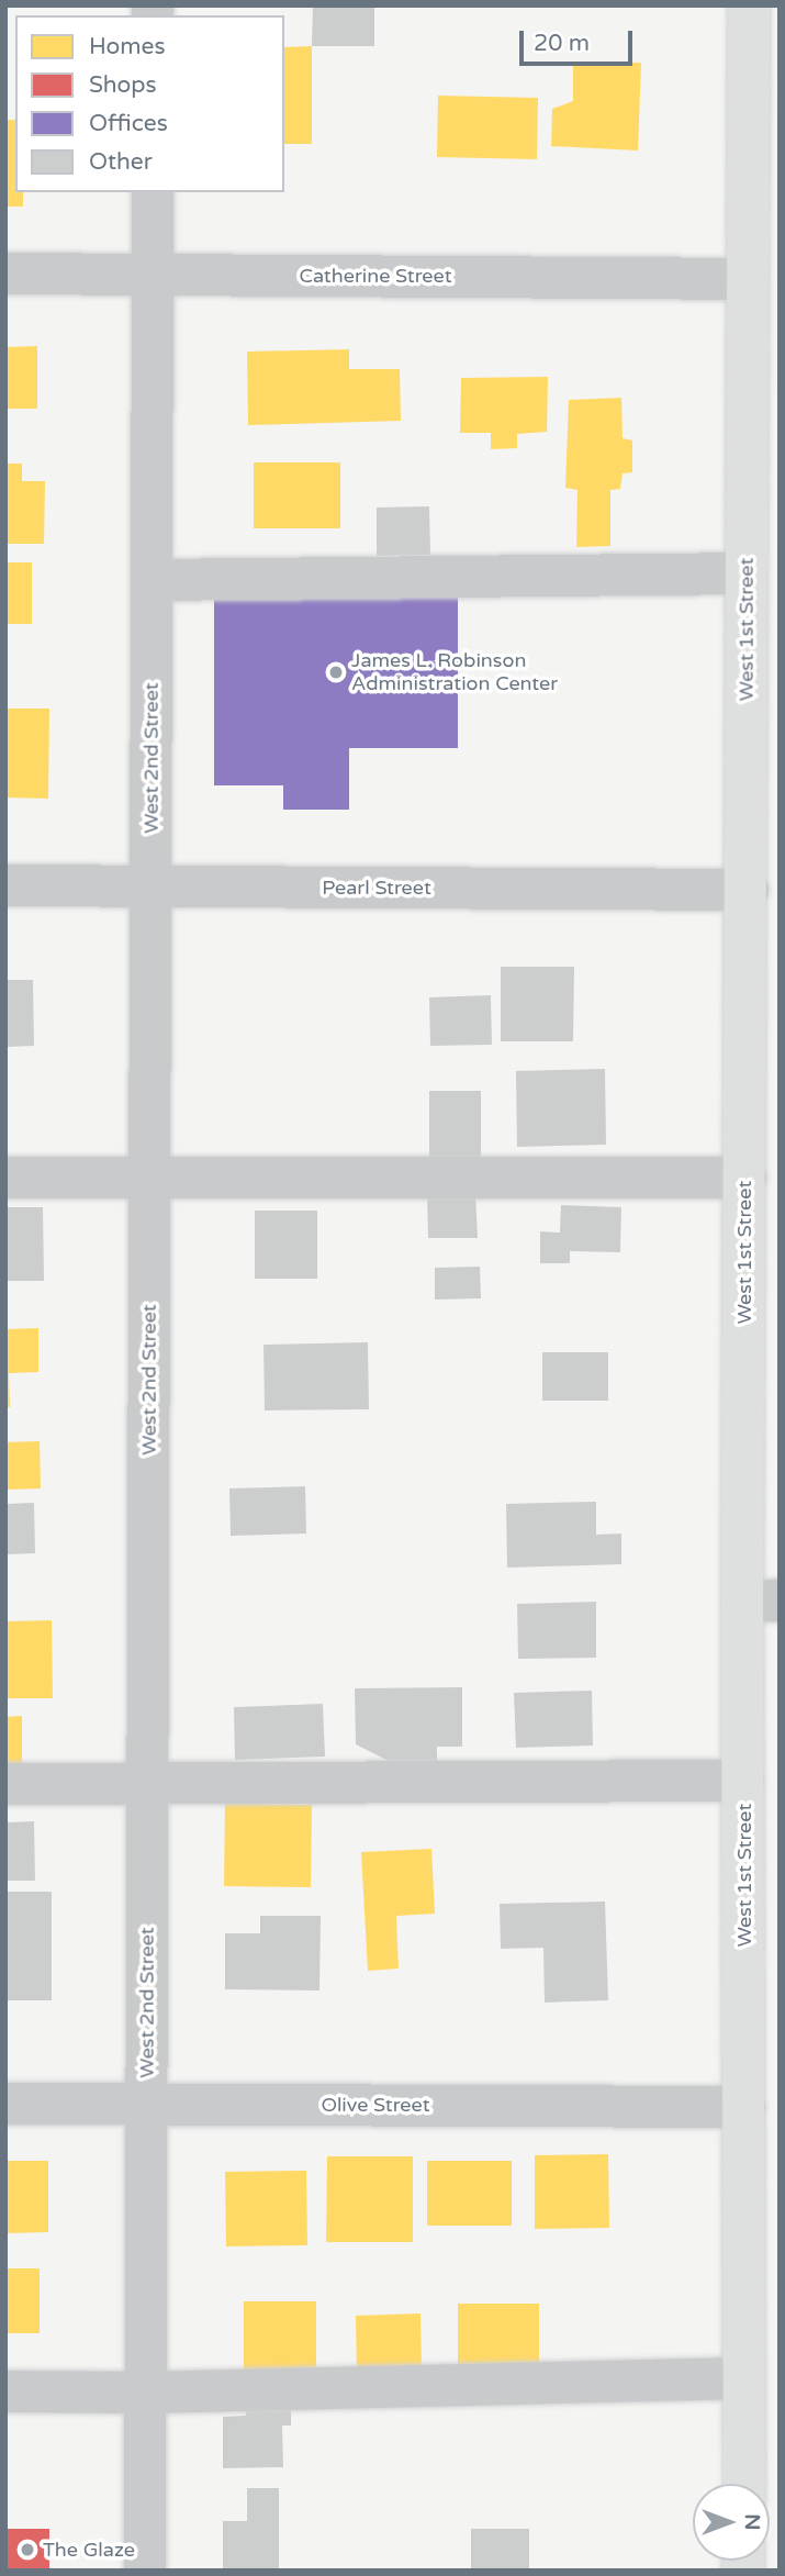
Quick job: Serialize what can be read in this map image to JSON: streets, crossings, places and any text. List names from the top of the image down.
{
  "streets": {
    "main road": ["West 1st Street"],
    "street": [
      "Catherine Street",
      "West 2nd Street",
      "Pearl Street",
      "Olive Street"
    ]
  },
  "crossings": [
    ["Catherine Street", "West 1st Street"],
    ["Catherine Street", "West 2nd Street"],
    ["West 1st Street", "Pearl Street"],
    ["West 1st Street", "Olive Street"],
    ["West 2nd Street", "Pearl Street"],
    ["West 2nd Street", "Olive Street"]
  ],
  "places": ["James L. Robinson Administration Center", "The Glaze"],
  "legend": [
    "Homes",
    "Shops",
    "Offices",
    "Other"
  ],
  "scale_bar": "20 m",
  "north": "right"
}
